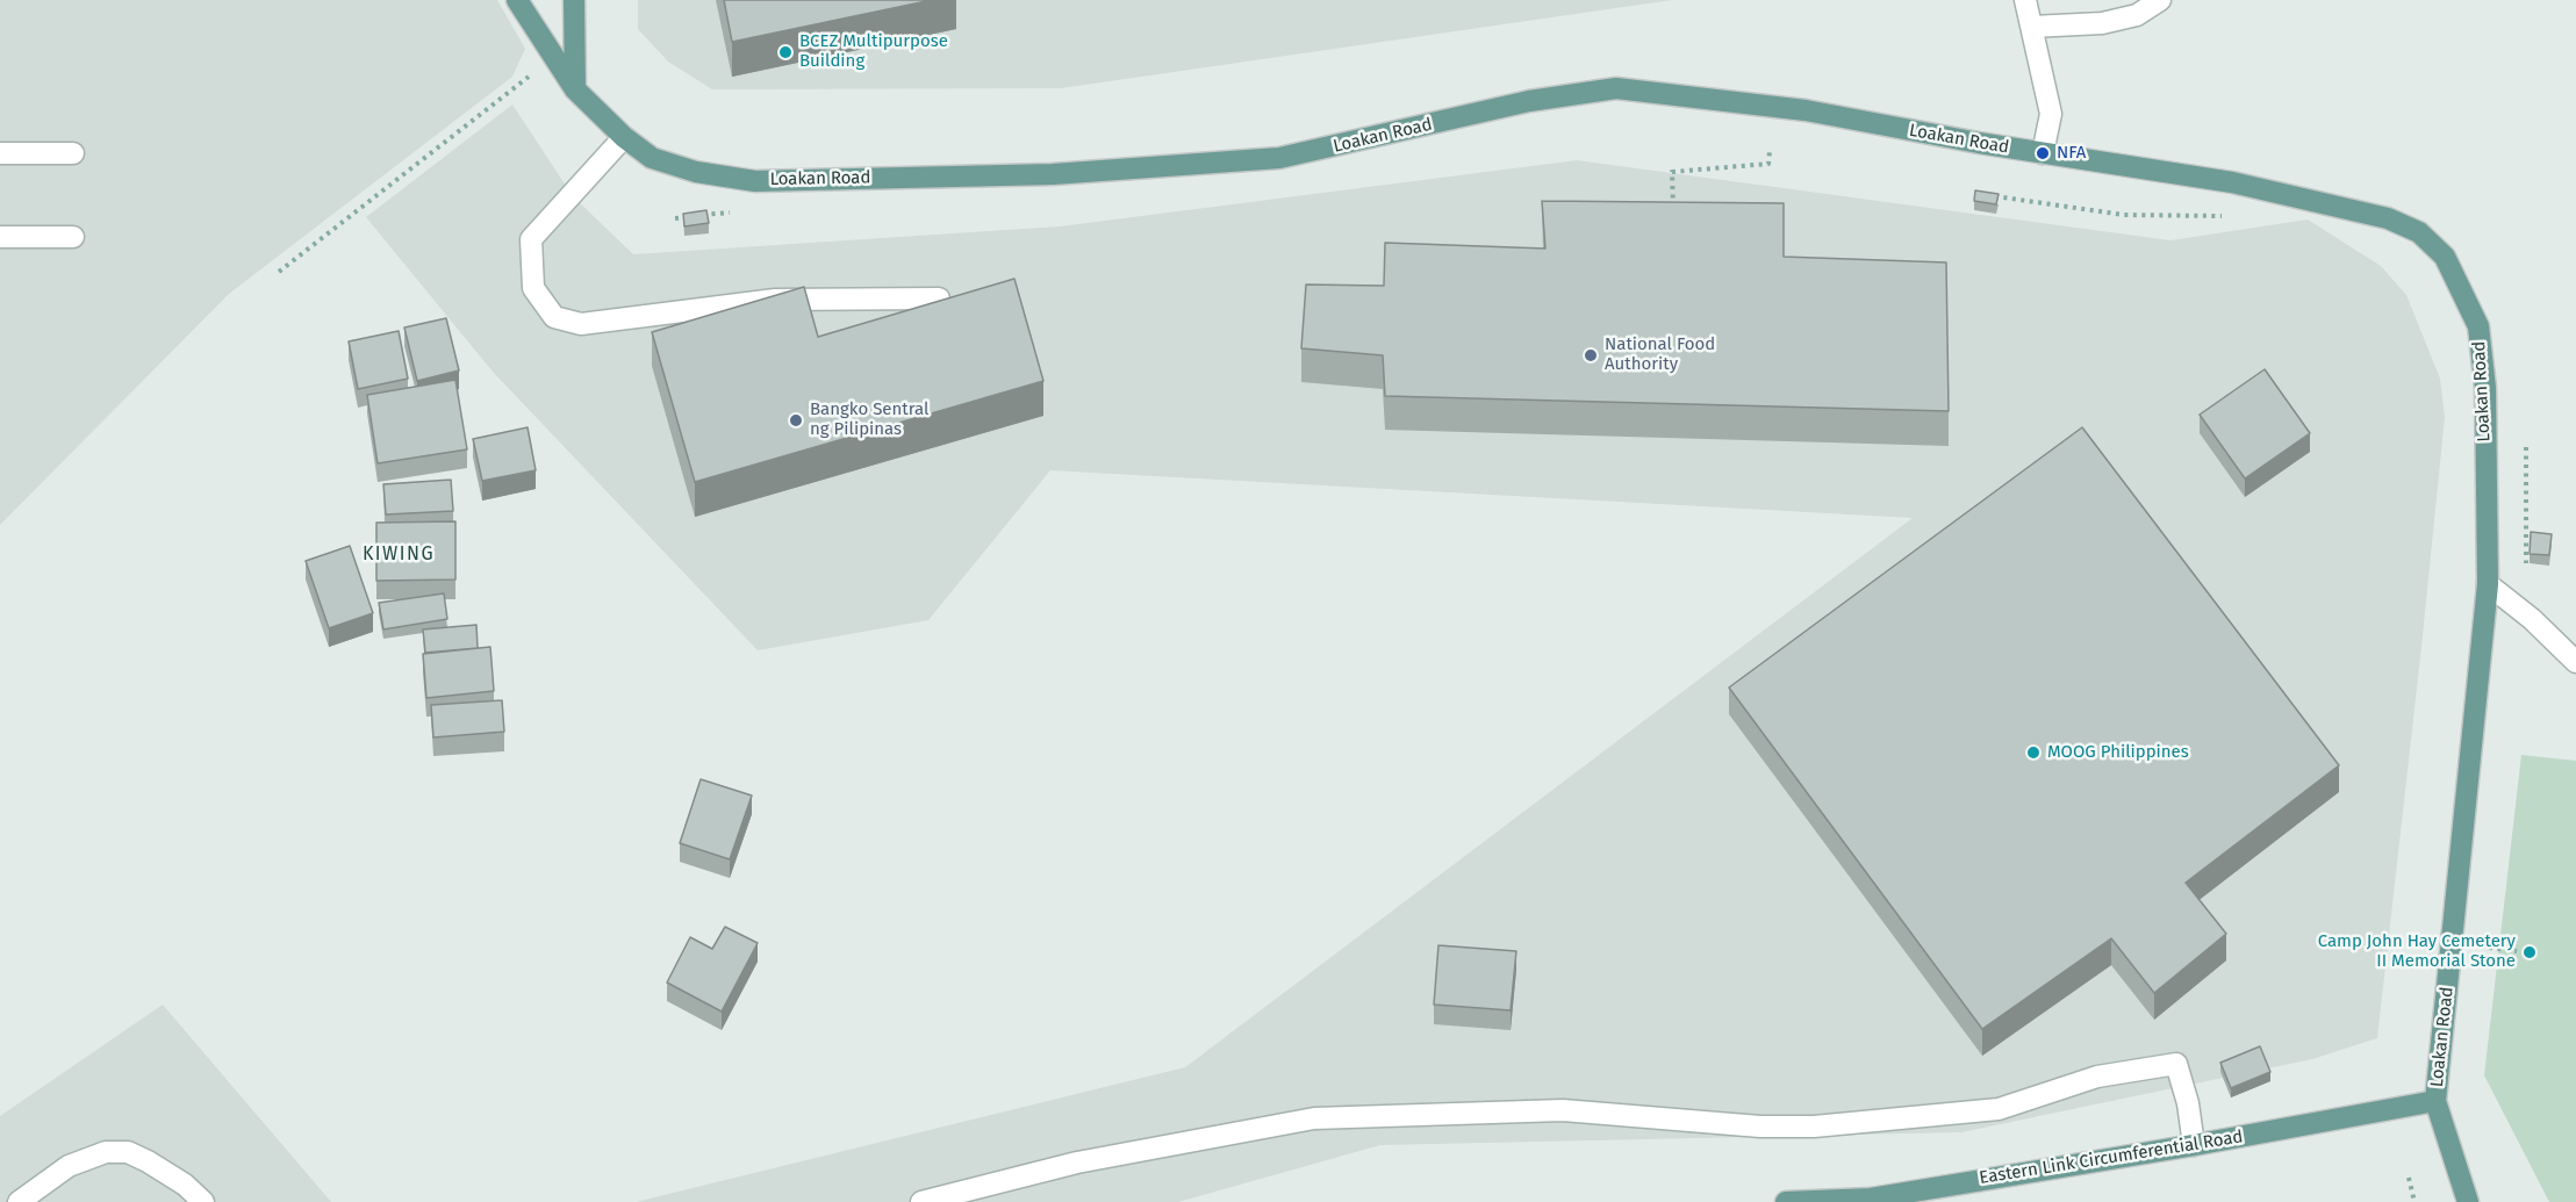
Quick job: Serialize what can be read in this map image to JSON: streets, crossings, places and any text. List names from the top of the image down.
{
  "streets": {
    "main road": ["Loakan Road", "Eastern Link Circumferential Road"]
  },
  "crossings": [
    ["Loakan Road", "Eastern Link Circumferential Road"]
  ],
  "districts": ["KIWING"],
  "places": [
    "BCEZ Multipurpose Building",
    "NFA",
    "National Food Authority",
    "Bangko Sentral ng Pilipinas",
    "MOOG Philippines",
    "Camp John Hay Cemetery II Memorial Stone"
  ]
}
